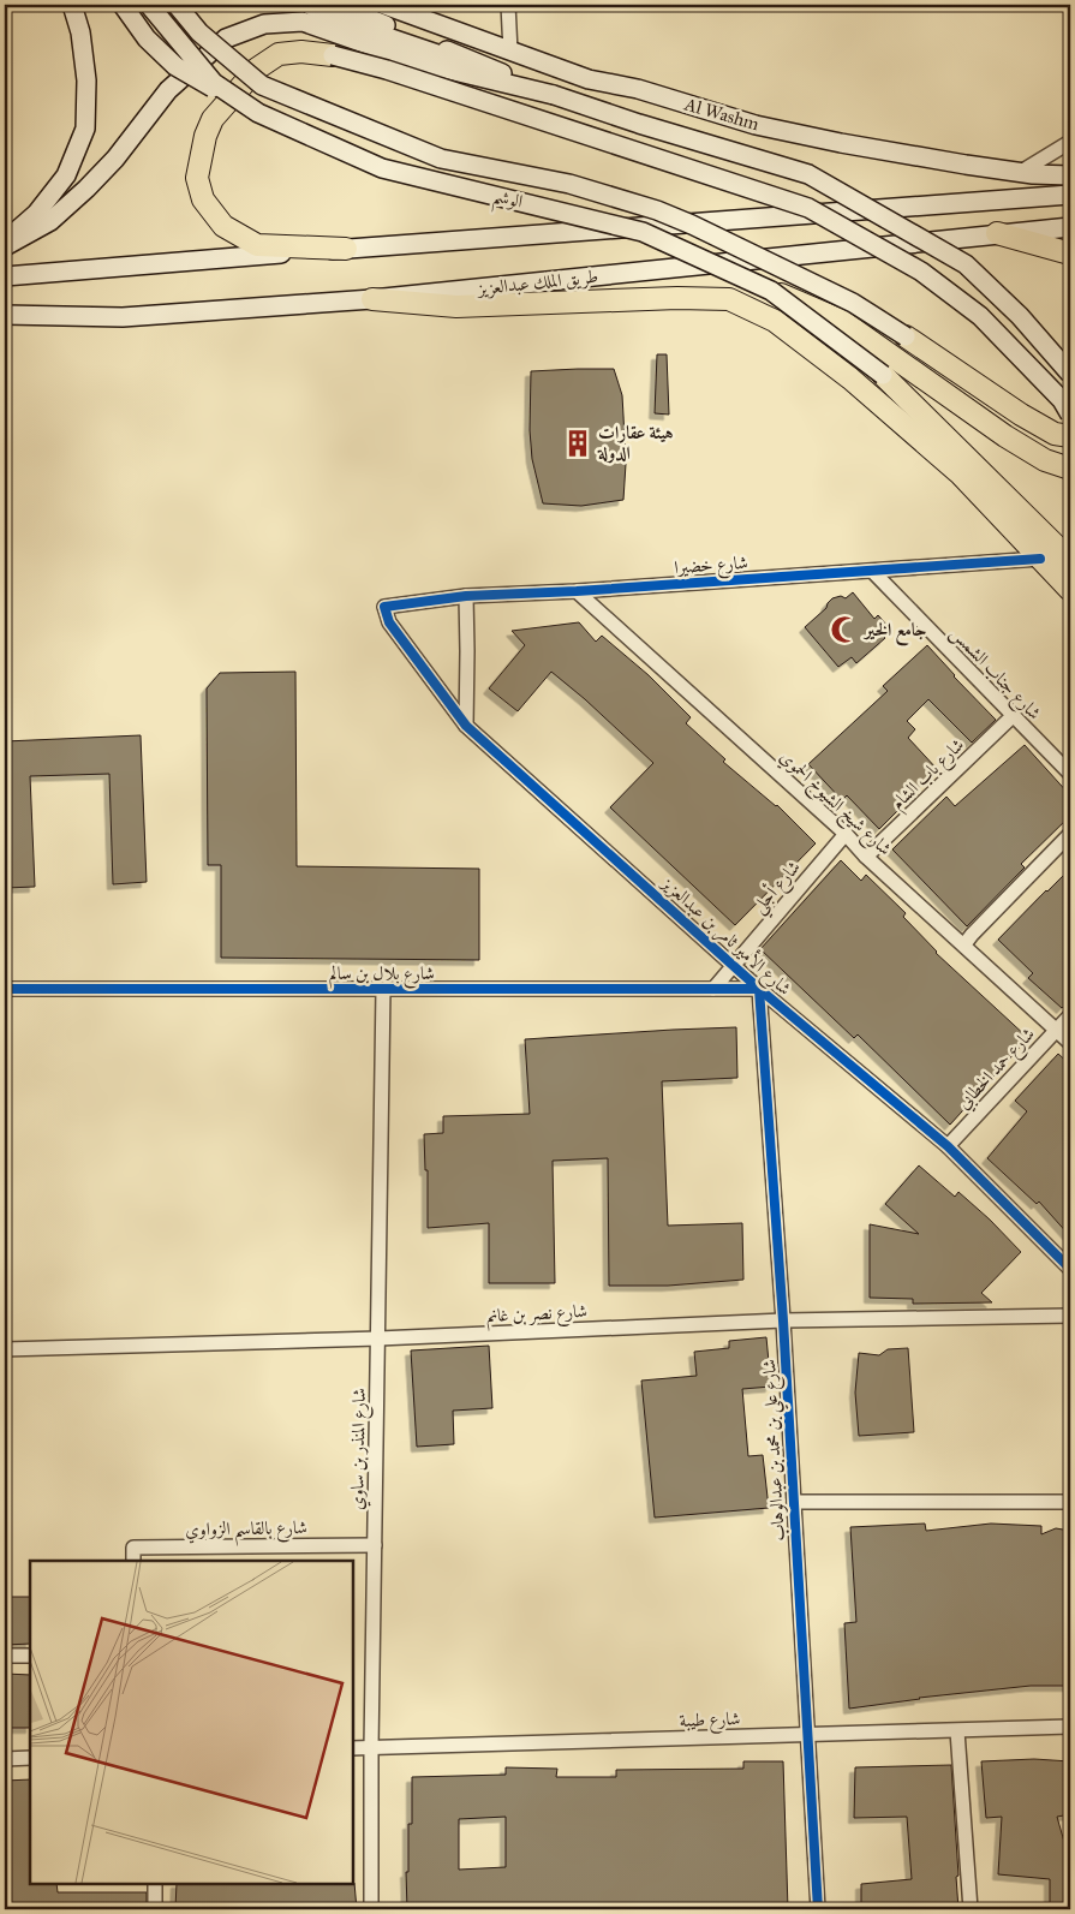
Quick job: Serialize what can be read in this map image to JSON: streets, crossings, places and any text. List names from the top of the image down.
{
  "streets": {
    "street": [
      "Al Washm",
      "الوشم",
      "طريق الملك عبدالعزيز",
      "شارع خضيرا",
      "شارع جناب الشمس",
      "شارع باب الشام",
      "شارع شيخ الشيوخ الحموي",
      "شارع أجلي",
      "شارع الأمير ثامر بن عبدالعزيز",
      "شارع بلال بن سالم",
      "شارع حمد الخطابي",
      "شارع نصر بن غانم",
      "شارع المنذر بن ساوي",
      "شارع علي بن محمد بن عبدالوهاب",
      "شارع بالقاسم الزواوي",
      "شارع طيبة"
    ]
  },
  "crossings": [
    ["شارع خضيرا", "شارع جناب الشمس"],
    ["شارع خضيرا", "شارع شيخ الشيوخ الحموي"],
    ["شارع خضيرا", "شارع الأمير ثامر بن عبدالعزيز"],
    ["شارع جناب الشمس", "شارع باب الشام"],
    ["شارع باب الشام", "شارع شيخ الشيوخ الحموي"],
    ["شارع شيخ الشيوخ الحموي", "شارع أجلي"],
    ["شارع شيخ الشيوخ الحموي", "شارع حمد الخطابي"],
    ["شارع أجلي", "شارع الأمير ثامر بن عبدالعزيز"],
    ["شارع أجلي", "شارع بلال بن سالم"],
    ["شارع الأمير ثامر بن عبدالعزيز", "شارع بلال بن سالم"],
    ["شارع الأمير ثامر بن عبدالعزيز", "شارع حمد الخطابي"],
    ["شارع الأمير ثامر بن عبدالعزيز", "شارع علي بن محمد بن عبدالوهاب"],
    ["شارع بلال بن سالم", "شارع المنذر بن ساوي"],
    ["شارع بلال بن سالم", "شارع علي بن محمد بن عبدالوهاب"],
    ["شارع نصر بن غانم", "شارع المنذر بن ساوي"],
    ["شارع نصر بن غانم", "شارع علي بن محمد بن عبدالوهاب"],
    ["شارع المنذر بن ساوي", "شارع بالقاسم الزواوي"],
    ["شارع المنذر بن ساوي", "شارع طيبة"],
    ["شارع علي بن محمد بن عبدالوهاب", "شارع طيبة"]
  ],
  "places": {
    "building": ["هيئة عقارات الدولة"],
    "mosque": ["جامع الخير"]
  }
}
